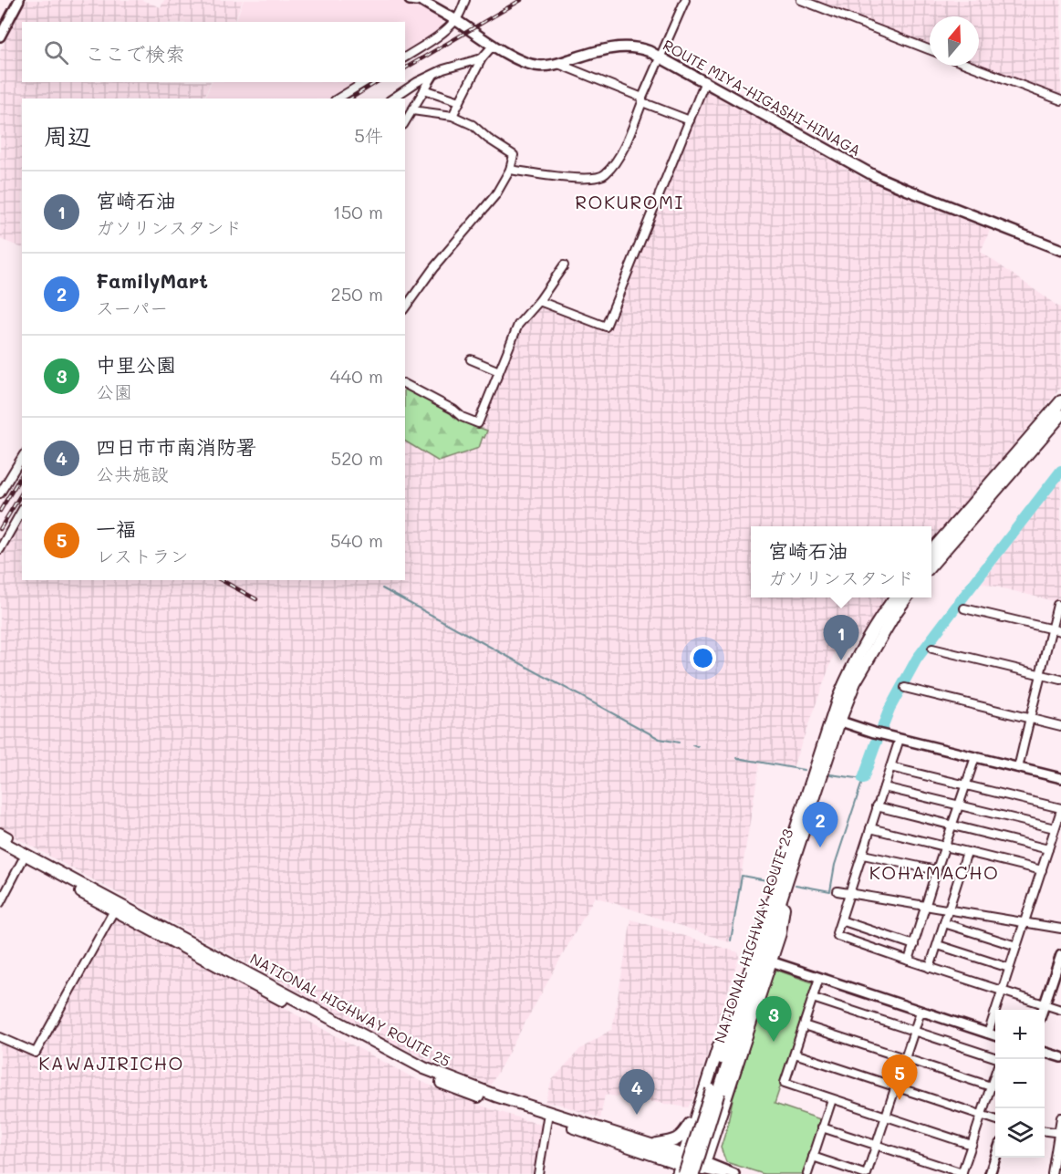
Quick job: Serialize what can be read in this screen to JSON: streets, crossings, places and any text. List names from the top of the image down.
{
  "streets": {
    "highway": ["NATIONAL HIGHWAY ROUTE 23", "NATIONAL HIGHWAY ROUTE 25"],
    "main road": ["ROUTE MIYA-HIGASHI-HINAGA"]
  },
  "crossings": [
    ["NATIONAL HIGHWAY ROUTE 23", "NATIONAL HIGHWAY ROUTE 25"]
  ],
  "districts": ["ROKUROMI", "KOHAMACHO", "KAWAJIRICHO"],
  "north": "top",
  "page": {
    "search": "ここで検索",
    "heading": ["周辺", "5件"],
    "list": [
      {
        "mark": "1",
        "name": "宮崎石油",
        "note": "ガソリンスタンド",
        "value": "150 m"
      },
      {
        "mark": "2",
        "name": "FamilyMart",
        "note": "スーパー",
        "value": "250 m"
      },
      {
        "mark": "3",
        "name": "中里公園",
        "note": "公園",
        "value": "440 m"
      },
      {
        "mark": "4",
        "name": "四日市市南消防署",
        "note": "公共施設",
        "value": "520 m"
      },
      {
        "mark": "5",
        "name": "一福",
        "note": "レストラン",
        "value": "540 m"
      }
    ],
    "popup": ["宮崎石油", "ガソリンスタンド"],
    "pins": [
      "1",
      "2",
      "3",
      "5",
      "4"
    ],
    "map_buttons": ["+", "−"]
  }
}
